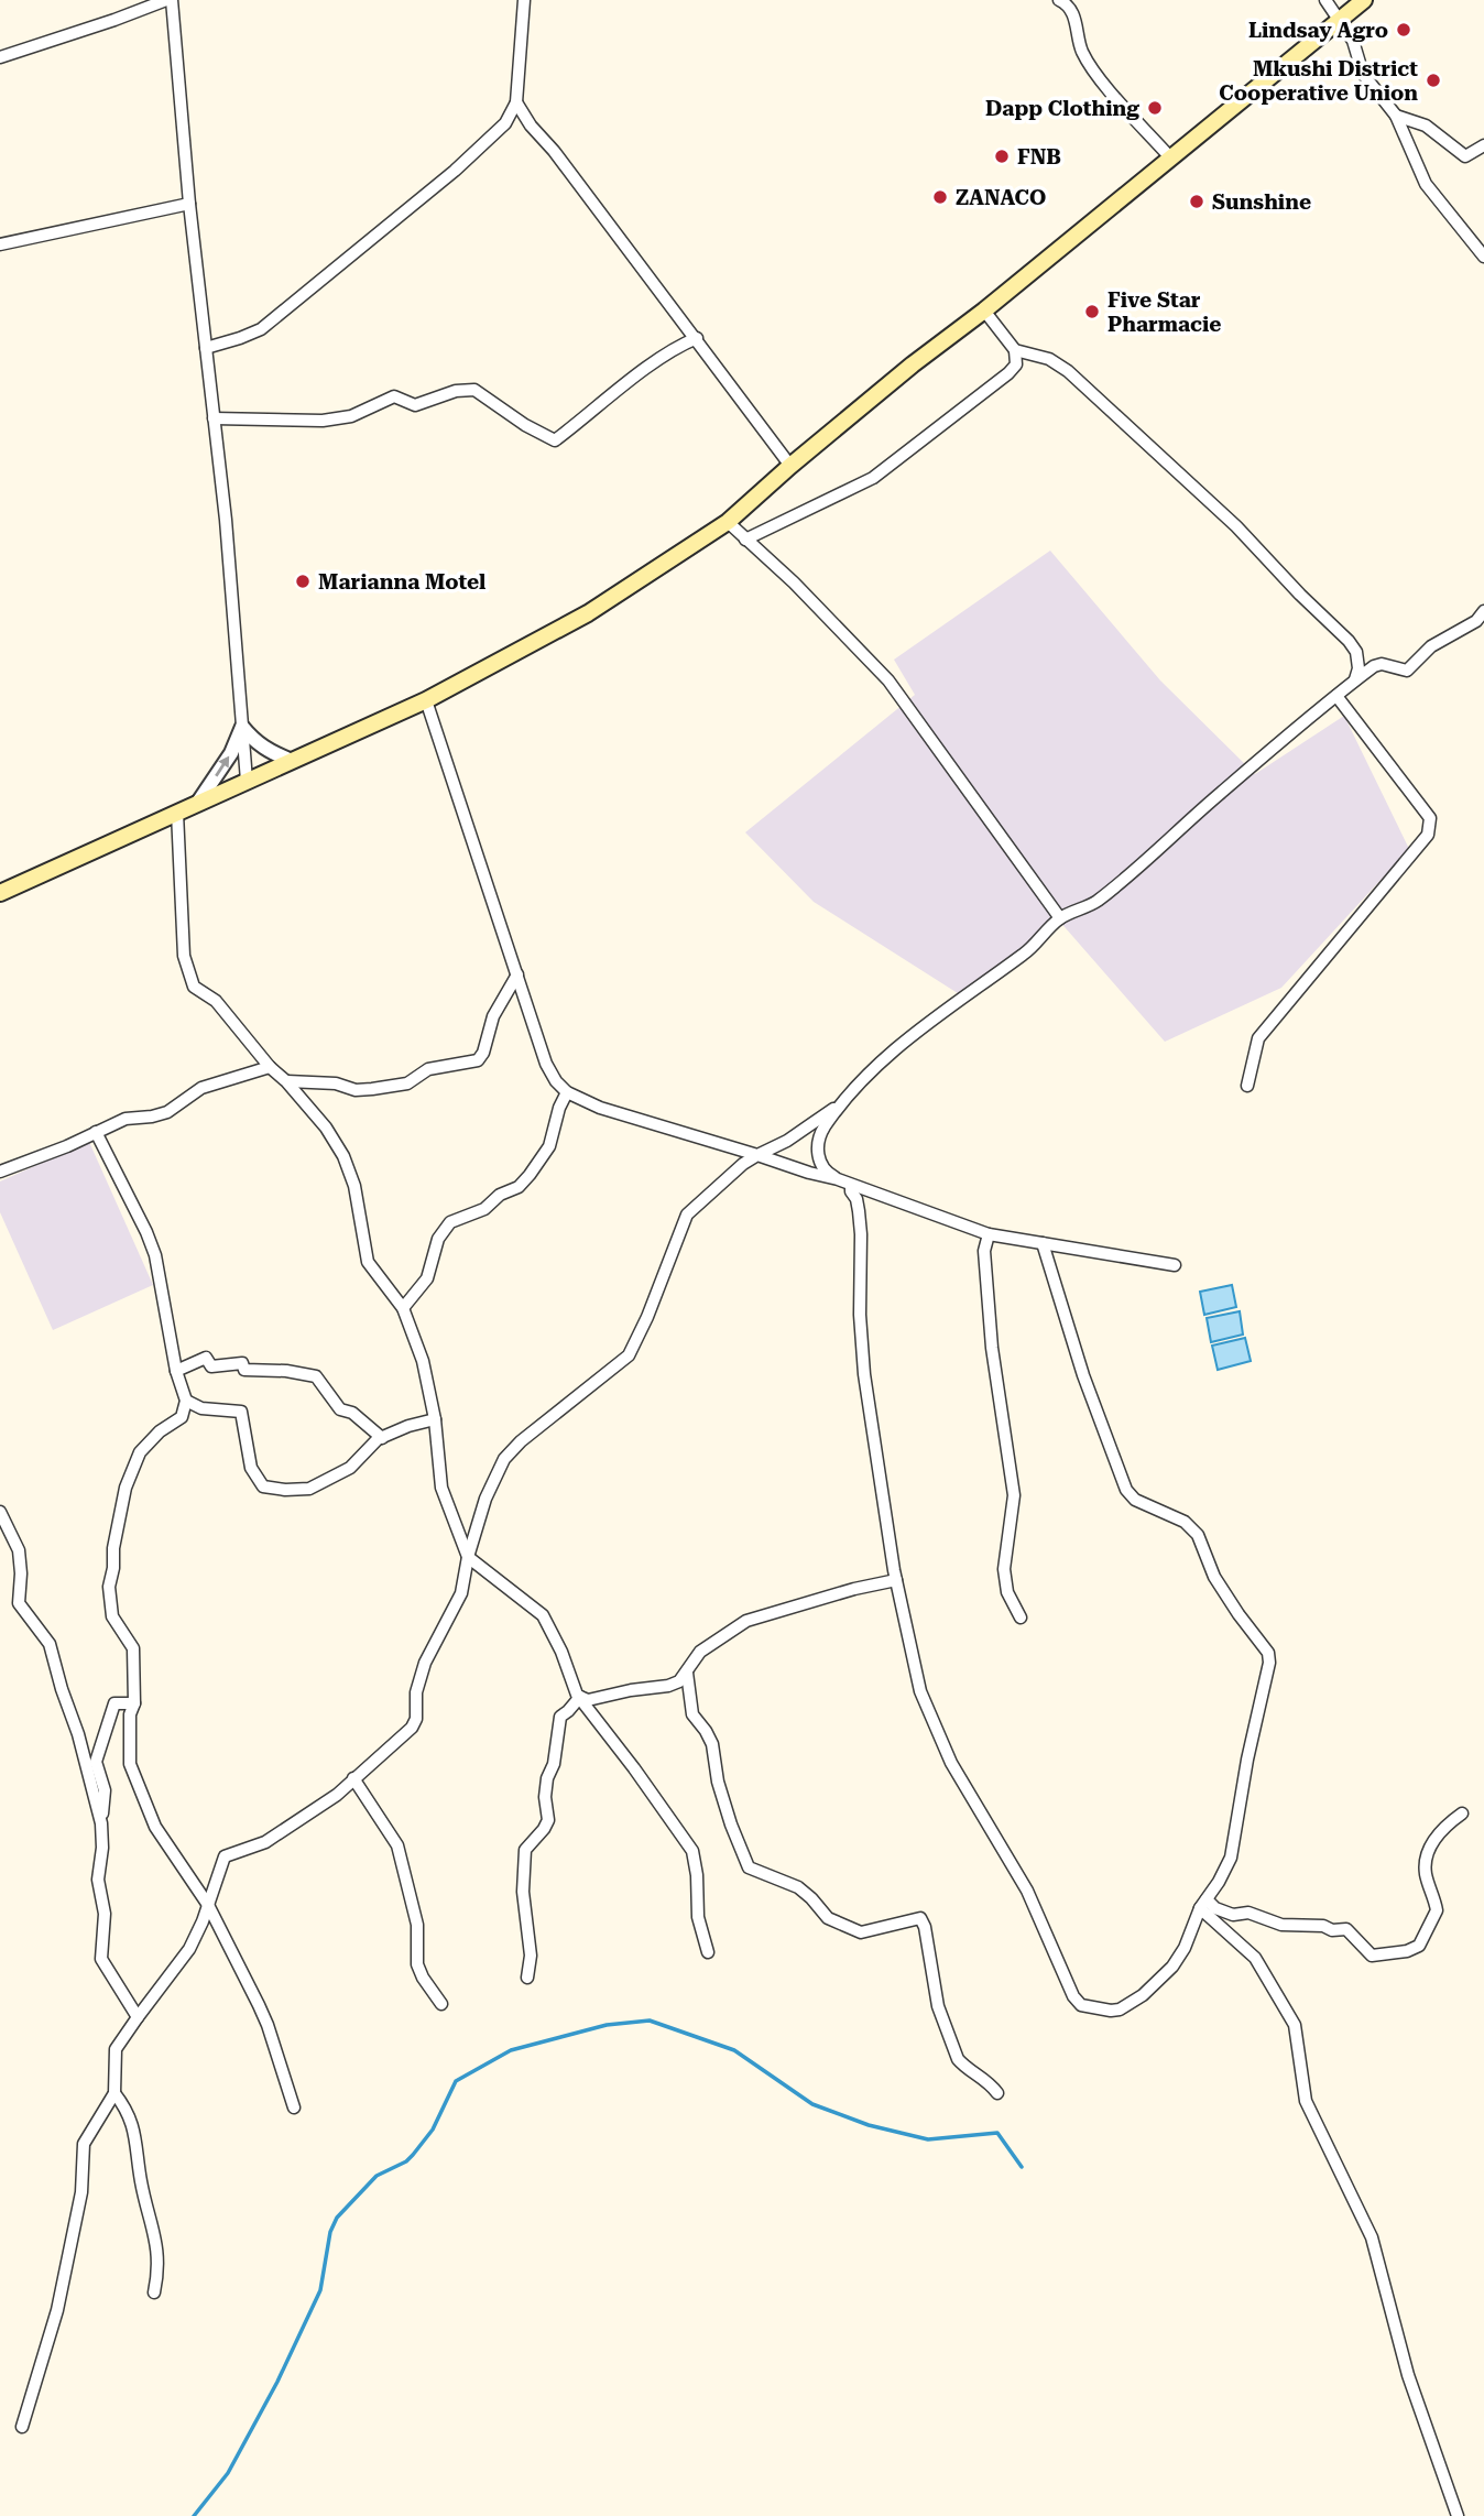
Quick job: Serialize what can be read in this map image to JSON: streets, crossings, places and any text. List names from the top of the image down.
{
  "places": [
    "Lindsay Agro",
    "Mkushi District Cooperative Union",
    "Dapp Clothing",
    "FNB",
    "ZANACO",
    "Sunshine",
    "Five Star Pharmacie",
    "Marianna Motel"
  ]
}
